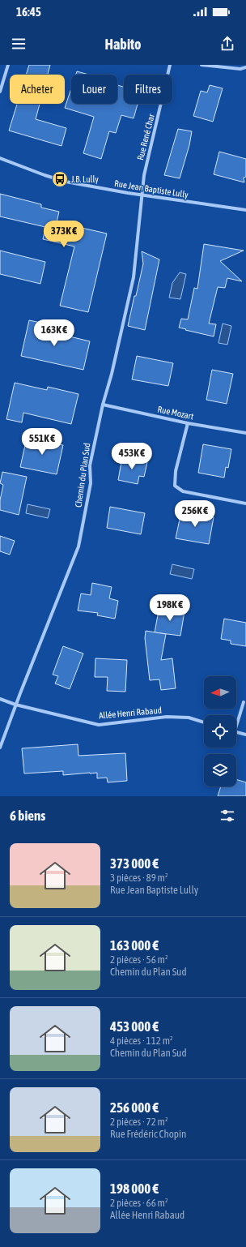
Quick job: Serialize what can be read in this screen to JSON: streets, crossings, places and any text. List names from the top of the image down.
{
  "streets": {
    "street": [
      "Rue René Char",
      "Rue Jean Baptiste Lully",
      "Rue Mozart",
      "Chemin du Plan Sud",
      "Allée Henri Rabaud"
    ]
  },
  "crossings": [
    ["Rue René Char", "Rue Jean Baptiste Lully"],
    ["Rue René Char", "Chemin du Plan Sud"],
    ["Rue Jean Baptiste Lully", "Chemin du Plan Sud"],
    ["Rue Mozart", "Chemin du Plan Sud"],
    ["Chemin du Plan Sud", "Allée Henri Rabaud"]
  ],
  "places": {
    "bus stop": ["J.B. Lully"]
  },
  "north": "left",
  "page": {
    "status": "16:45",
    "header": "Habito",
    "chip": ["Acheter", "Louer", "Filtres"],
    "price": [
      "373K €",
      "163K €",
      "551K €",
      "453K €",
      "256K €",
      "198K €"
    ],
    "heading": "6 biens",
    "list": [
      {
        "name": "373 000 €",
        "note": "3 pièces · 89 m² · Rue Jean Baptiste Lully"
      },
      {
        "name": "163 000 €",
        "note": "2 pièces · 56 m² · Chemin du Plan Sud"
      },
      {
        "name": "453 000 €",
        "note": "4 pièces · 112 m² · Chemin du Plan Sud"
      },
      {
        "name": "256 000 €",
        "note": "2 pièces · 72 m² · Rue Frédéric Chopin"
      },
      {
        "name": "198 000 €",
        "note": "2 pièces · 66 m² · Allée Henri Rabaud"
      }
    ]
  }
}
